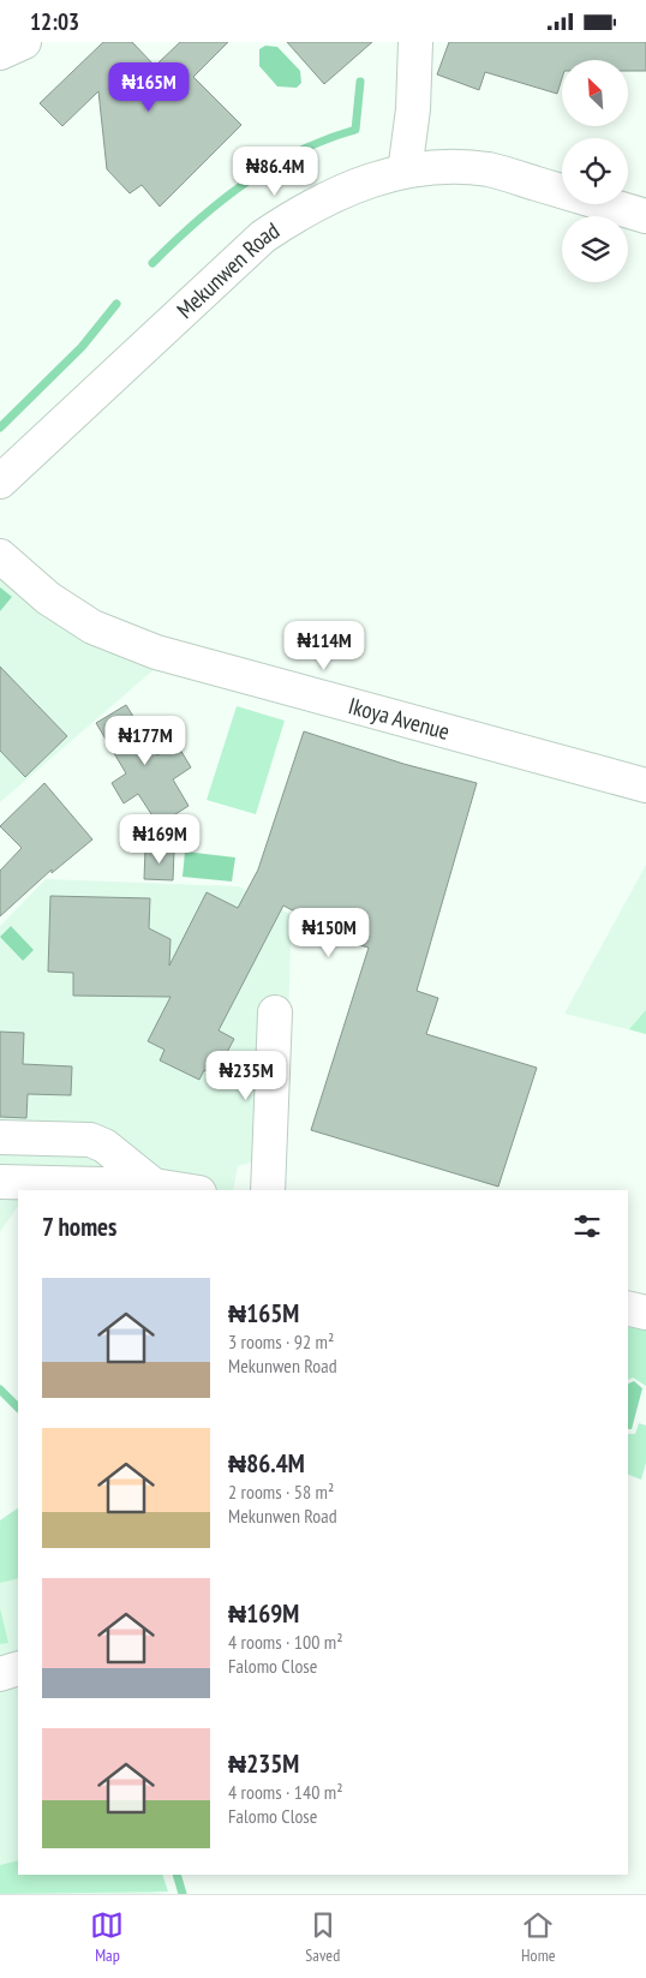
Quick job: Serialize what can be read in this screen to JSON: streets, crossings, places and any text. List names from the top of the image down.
{
  "streets": {
    "street": ["Mekunwen Road", "Ikoya Avenue"]
  },
  "north": "top left",
  "page": {
    "status": "12:03",
    "price": [
      "₦165M",
      "₦86.4M",
      "₦114M",
      "₦177M",
      "₦169M",
      "₦150M",
      "₦235M"
    ],
    "heading": "7 homes",
    "list": [
      {
        "name": "₦165M",
        "note": "3 rooms · 92 m² · Mekunwen Road"
      },
      {
        "name": "₦86.4M",
        "note": "2 rooms · 58 m² · Mekunwen Road"
      },
      {
        "name": "₦169M",
        "note": "4 rooms · 100 m² · Falomo Close"
      },
      {
        "name": "₦235M",
        "note": "4 rooms · 140 m² · Falomo Close"
      }
    ],
    "tabs": ["Map", "Saved", "Home"]
  }
}
